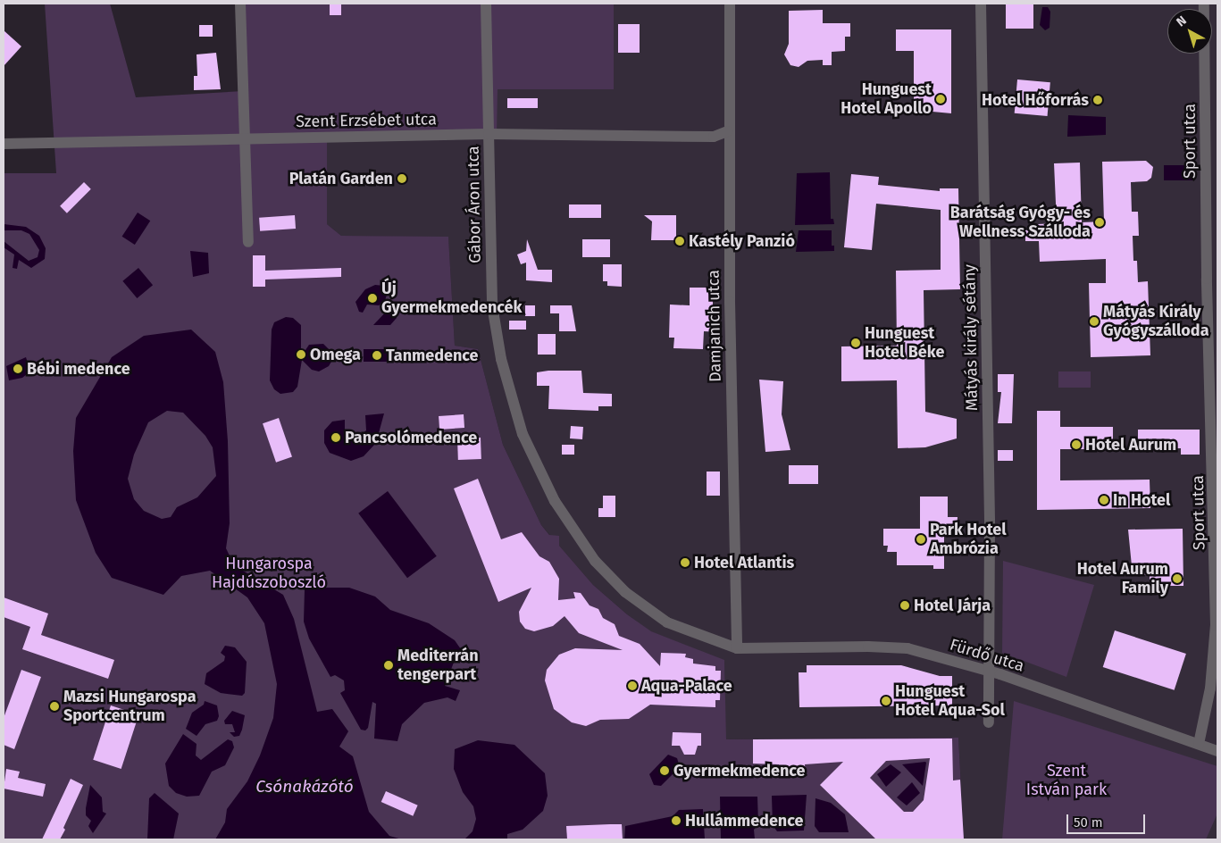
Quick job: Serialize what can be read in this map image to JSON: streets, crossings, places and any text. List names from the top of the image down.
{
  "streets": {
    "street": [
      "Szent Erzsébet utca",
      "Sport utca",
      "Gábor Áron utca",
      "Damjanich utca",
      "Mátyás király sétány",
      "Fürdő utca"
    ]
  },
  "crossings": [
    ["Szent Erzsébet utca", "Gábor Áron utca"],
    ["Szent Erzsébet utca", "Damjanich utca"],
    ["Sport utca", "Fürdő utca"],
    ["Gábor Áron utca", "Damjanich utca"],
    ["Gábor Áron utca", "Fürdő utca"],
    ["Damjanich utca", "Fürdő utca"],
    ["Mátyás király sétány", "Fürdő utca"]
  ],
  "water": ["Csónakázótó"],
  "parks": ["Hungarospa Hajdúszoboszló", "Szent István park"],
  "places": [
    "Hunguest Hotel Apollo",
    "Hotel Hőforrás",
    "Platán Garden",
    "Barátság Gyógy- és Wellness Szálloda",
    "Kastély Panzió",
    "Új Gyermekmedencék",
    "Mátyás Király Gyógyszálloda",
    "Hunguest Hotel Béke",
    "Omega",
    "Tanmedence",
    "Bébi medence",
    "Pancsolómedence",
    "Hotel Aurum",
    "In Hotel",
    "Park Hotel Ambrózia",
    "Hotel Atlantis",
    "Hotel Aurum Family",
    "Hotel Járja",
    "Mediterrán tengerpart",
    "Aqua-Palace",
    "Hunguest Hotel Aqua-Sol",
    "Mazsi Hungarospa Sportcentrum",
    "Gyermekmedence",
    "Hullámmedence"
  ],
  "scale_bar": "50 m",
  "north": "top left"
}
